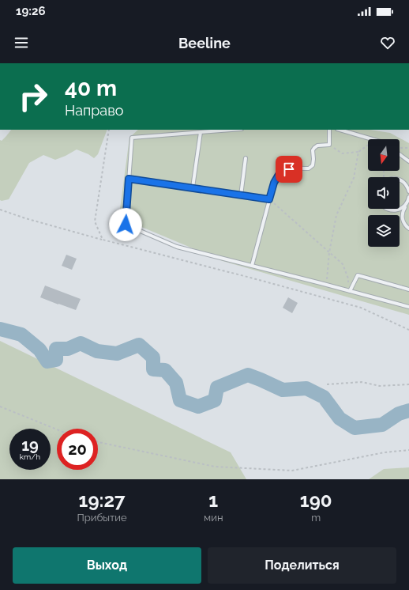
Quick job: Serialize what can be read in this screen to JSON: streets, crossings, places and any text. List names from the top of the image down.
{
  "north": "bottom",
  "page": {
    "status": "19:26",
    "header": "Beeline",
    "turn": ["40 m", "Направо"],
    "speed": "19 km/h",
    "limit": "20",
    "eta": [
      "19:27",
      "Прибытие",
      "1",
      "мин",
      "190",
      "m"
    ],
    "buttons": ["Выход", "Поделиться"]
  }
}
